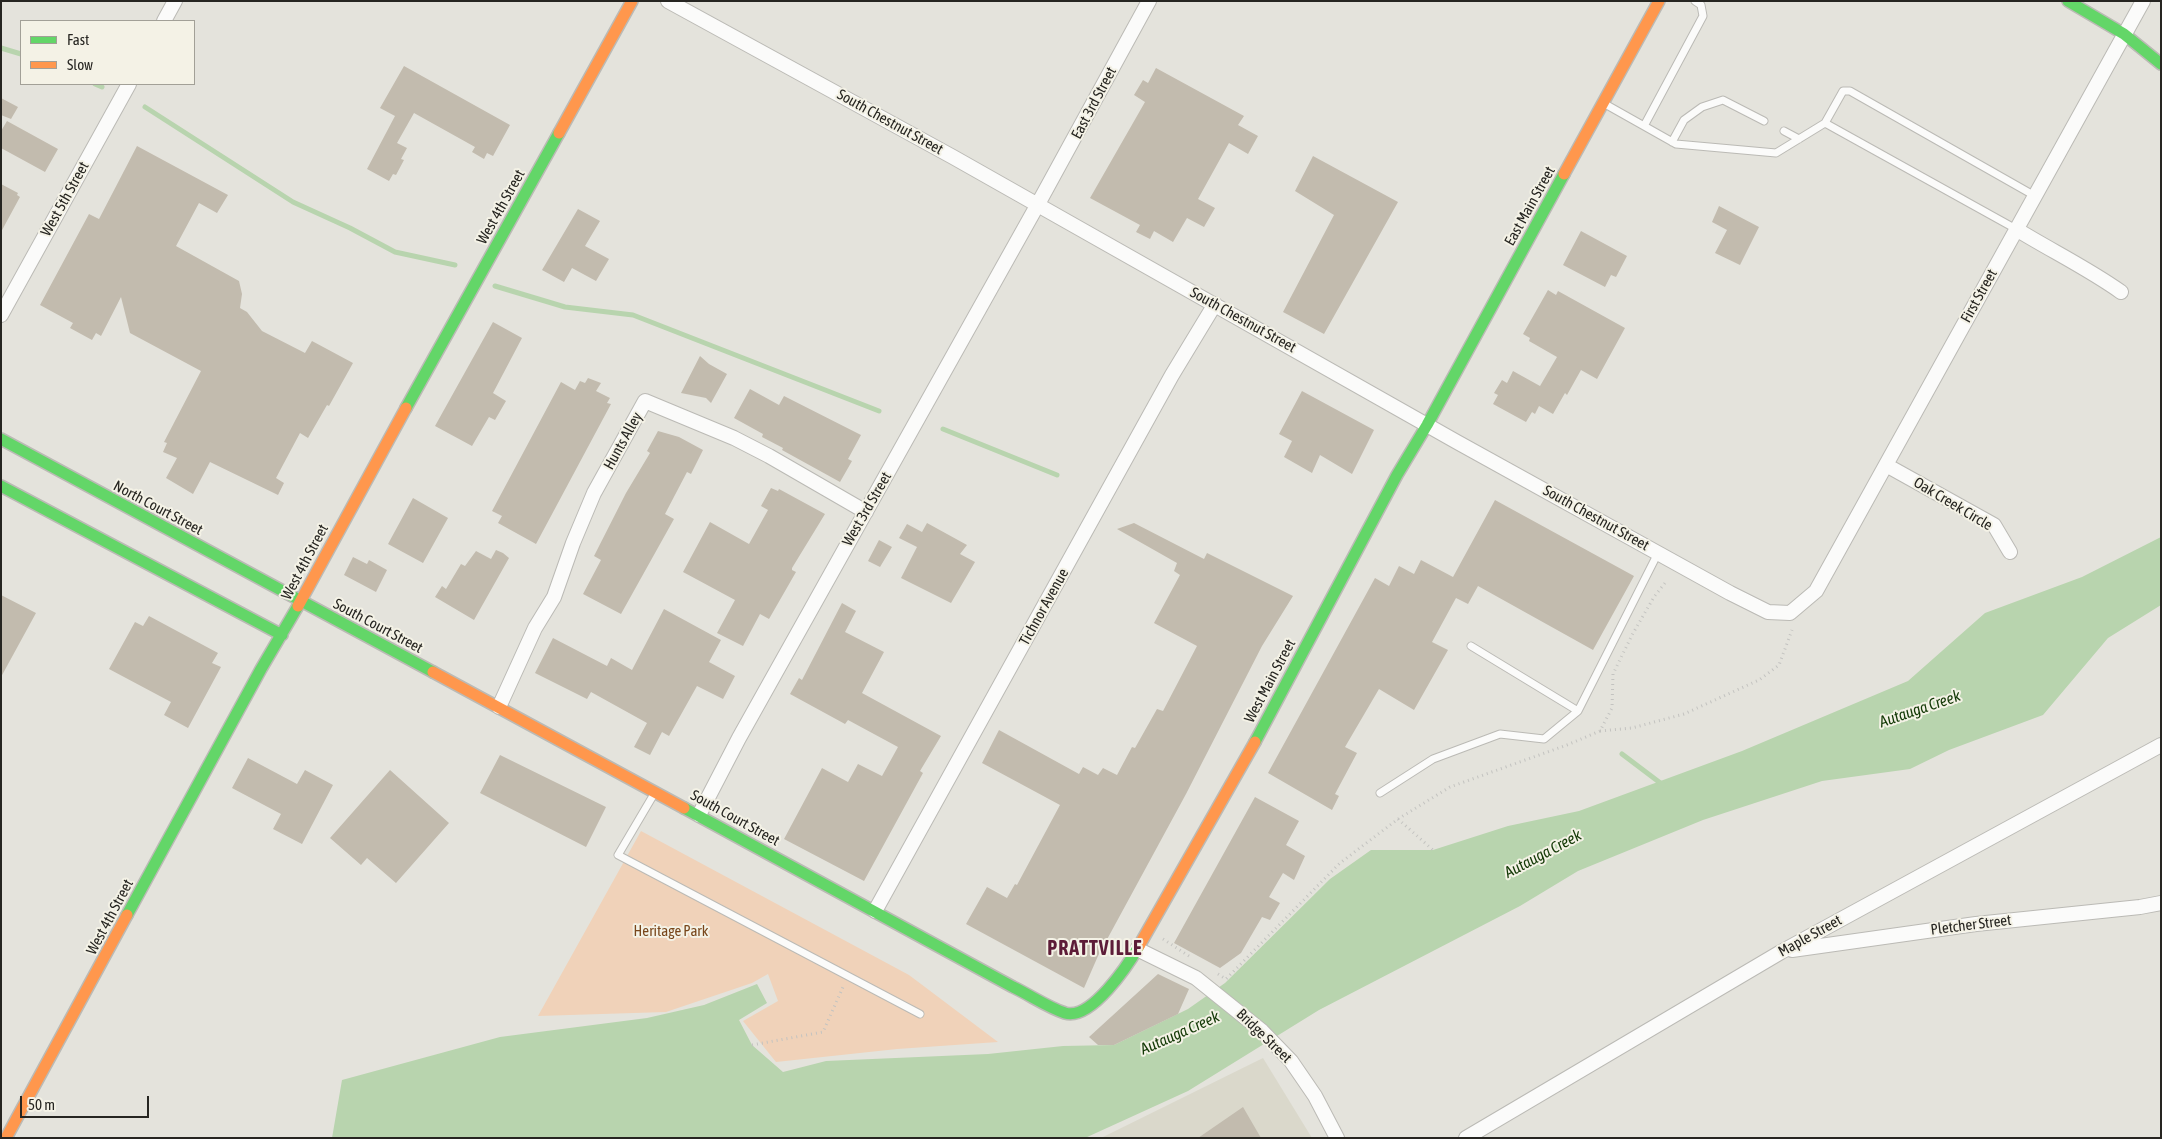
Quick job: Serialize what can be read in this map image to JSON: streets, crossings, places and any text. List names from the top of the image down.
{
  "streets": {
    "street": [
      "East 3rd Street",
      "South Chestnut Street",
      "West 5th Street",
      "East Main Street",
      "West 4th Street",
      "First Street",
      "Hunts Alley",
      "Oak Creek Circle",
      "North Court Street",
      "West 3rd Street",
      "Tichnor Avenue",
      "South Court Street",
      "West Main Street",
      "Pletcher Street",
      "Maple Street",
      "Bridge Street"
    ]
  },
  "crossings": [
    ["East 3rd Street", "South Chestnut Street"],
    ["East 3rd Street", "West 3rd Street"],
    ["South Chestnut Street", "East Main Street"],
    ["South Chestnut Street", "First Street"],
    ["South Chestnut Street", "West 3rd Street"],
    ["South Chestnut Street", "Tichnor Avenue"],
    ["South Chestnut Street", "West Main Street"],
    ["East Main Street", "West Main Street"],
    ["West 4th Street", "North Court Street"],
    ["West 4th Street", "South Court Street"],
    ["First Street", "Oak Creek Circle"],
    ["Hunts Alley", "West 3rd Street"],
    ["Hunts Alley", "South Court Street"],
    ["North Court Street", "South Court Street"],
    ["West 3rd Street", "South Court Street"],
    ["Tichnor Avenue", "South Court Street"],
    ["South Court Street", "West Main Street"],
    ["South Court Street", "Bridge Street"],
    ["West Main Street", "Bridge Street"],
    ["Pletcher Street", "Maple Street"]
  ],
  "districts": ["PRATTVILLE"],
  "water": ["Autauga Creek"],
  "parks": ["Heritage Park"],
  "legend": ["Fast", "Slow"],
  "scale_bar": "50 m"
}
